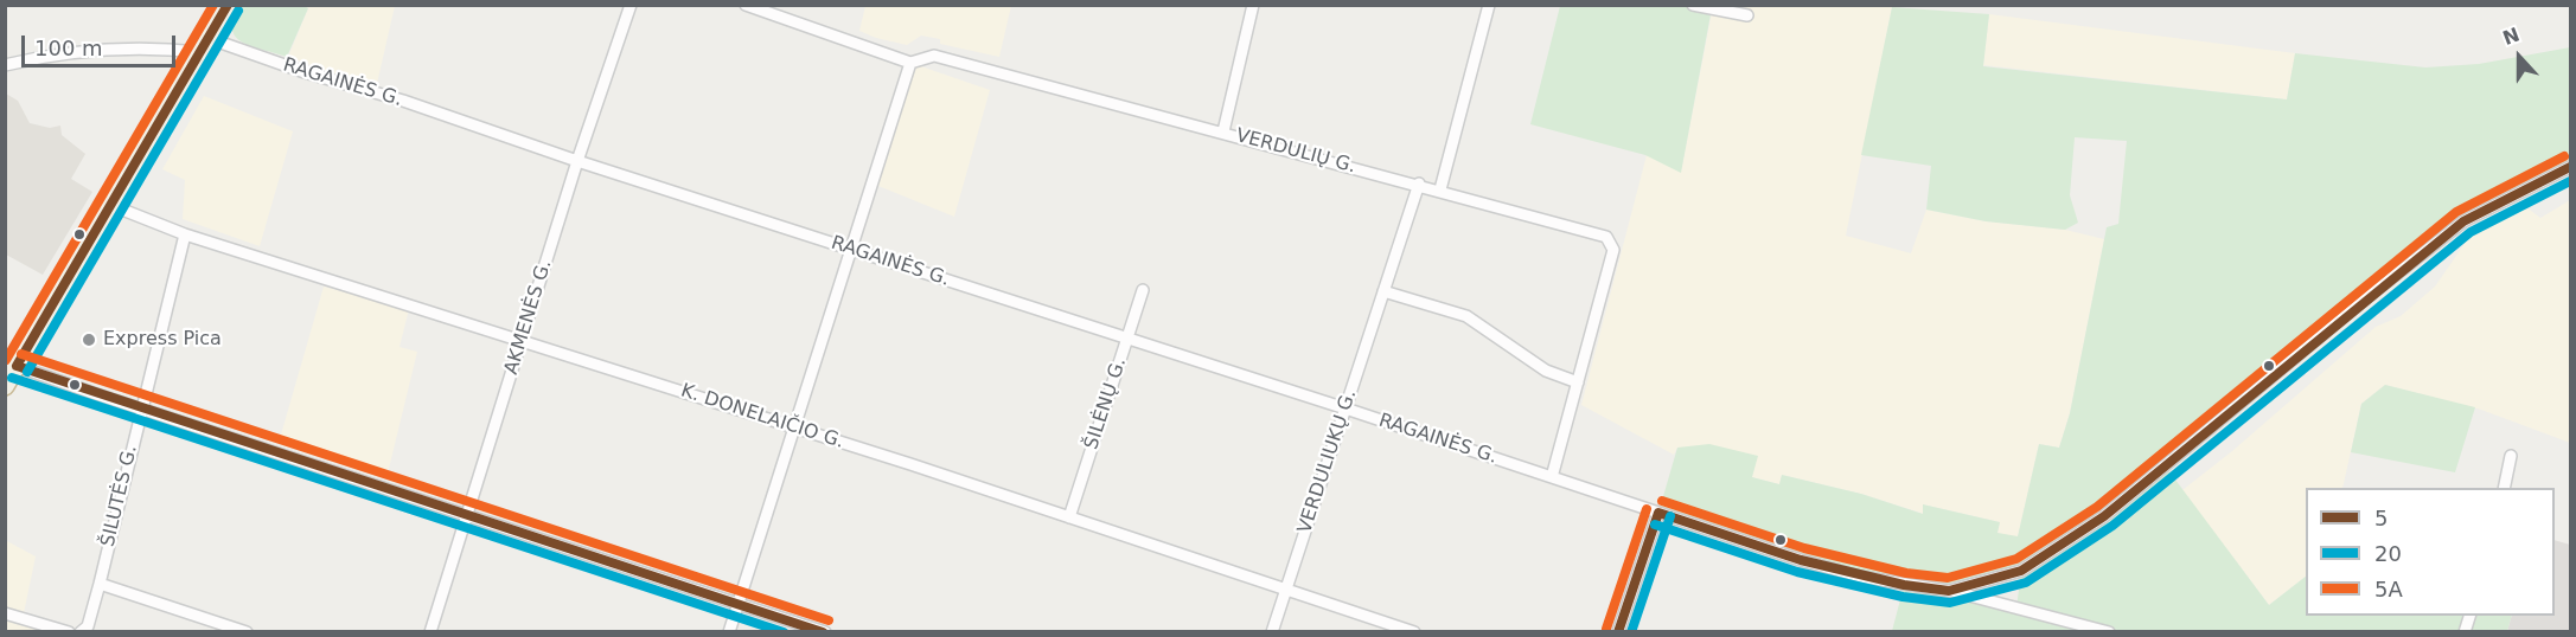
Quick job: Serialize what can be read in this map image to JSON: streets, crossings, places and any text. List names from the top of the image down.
{
  "streets": {
    "street": [
      "RAGAINĖS G.",
      "VERDULIŲ G.",
      "AKMENĖS G.",
      "ŠILĖNŲ G.",
      "K. DONELAIČIO G.",
      "VERDULIUKŲ G.",
      "ŠILUTĖS G."
    ]
  },
  "crossings": [
    ["RAGAINĖS G.", "VERDULIŲ G."],
    ["RAGAINĖS G.", "AKMENĖS G."],
    ["RAGAINĖS G.", "ŠILĖNŲ G."],
    ["RAGAINĖS G.", "VERDULIUKŲ G."],
    ["VERDULIŲ G.", "VERDULIUKŲ G."],
    ["AKMENĖS G.", "K. DONELAIČIO G."],
    ["ŠILĖNŲ G.", "K. DONELAIČIO G."],
    ["K. DONELAIČIO G.", "VERDULIUKŲ G."],
    ["K. DONELAIČIO G.", "ŠILUTĖS G."]
  ],
  "places": ["Express Pica"],
  "lines": ["transit line 5", "transit line 5A", "transit line 20"],
  "legend": ["5", "20", "5A"],
  "scale_bar": "100 m",
  "north": "top"
}
